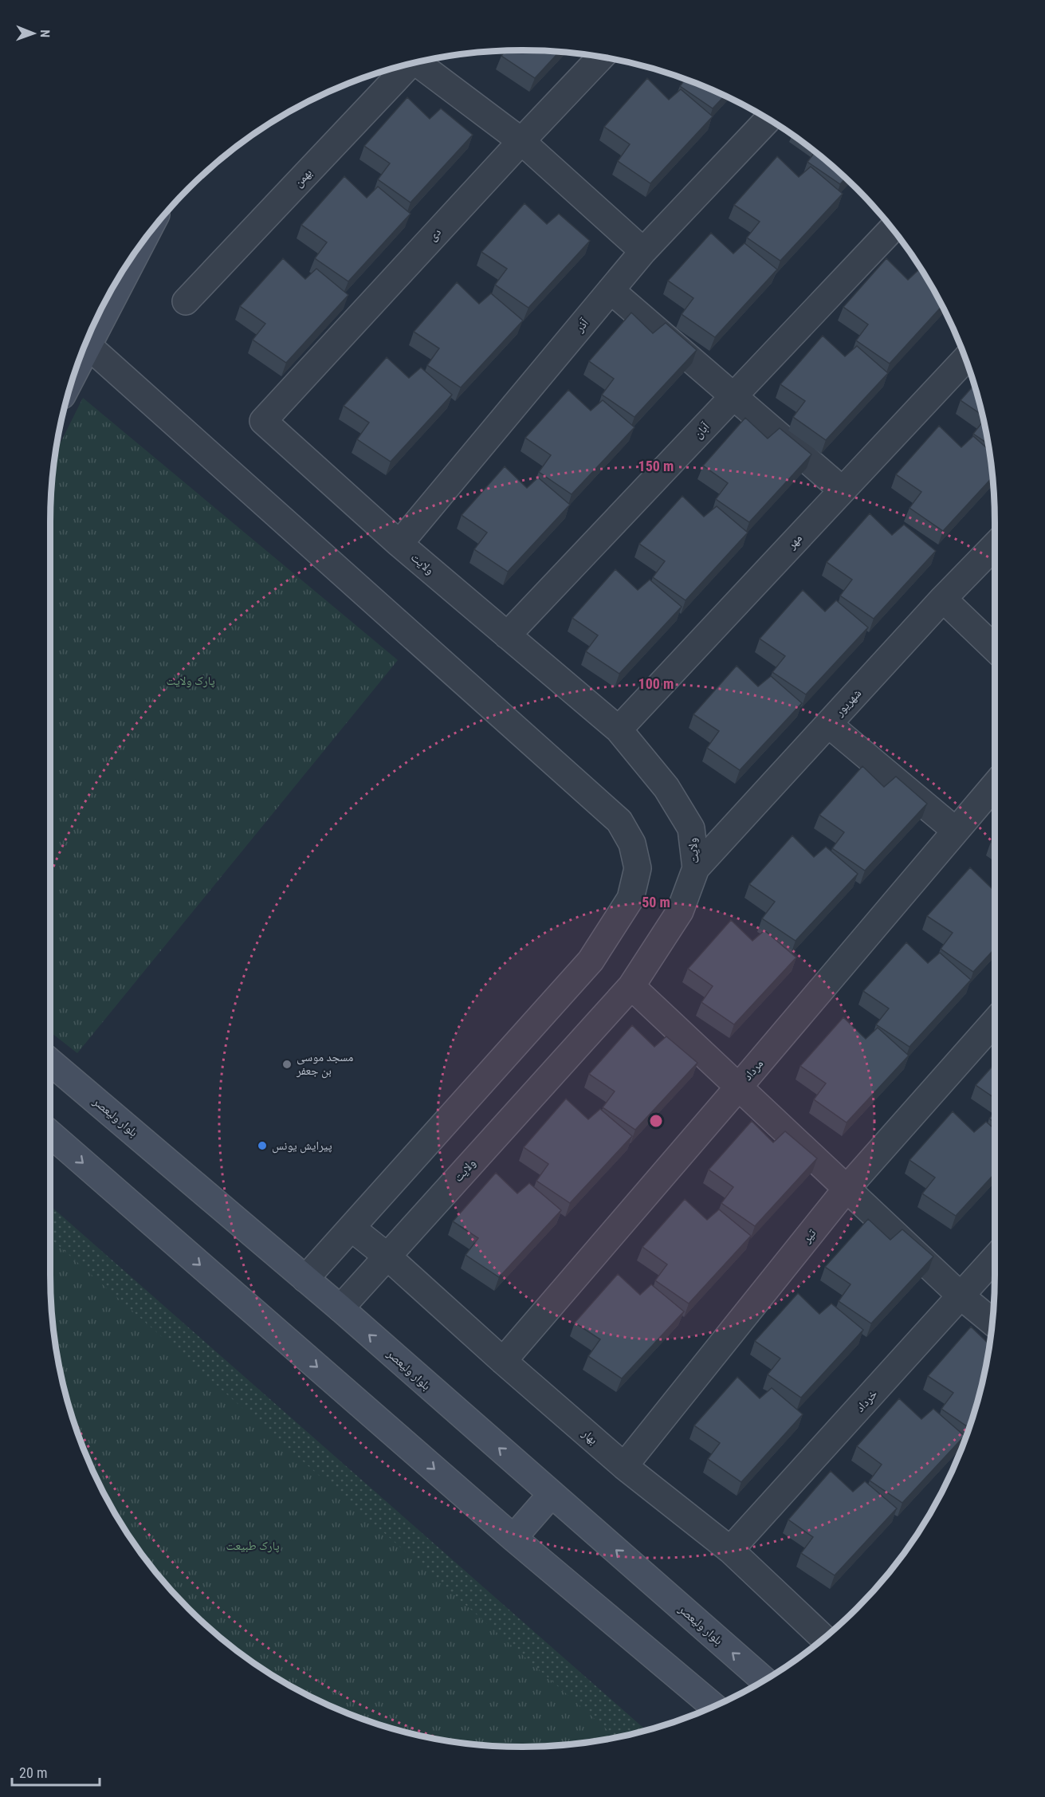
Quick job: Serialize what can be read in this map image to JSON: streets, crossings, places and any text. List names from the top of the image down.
{
  "streets": {
    "main road": ["بلوار ولیعصر"],
    "street": [
      "بهمن",
      "دی",
      "آذر",
      "آبان",
      "مهر",
      "ولایت",
      "شهریور",
      "مرداد",
      "تیر",
      "خرداد",
      "بهار"
    ]
  },
  "crossings": [
    ["دی", "ولایت"],
    ["آذر", "ولایت"],
    ["آبان", "ولایت"],
    ["مهر", "ولایت"],
    ["ولایت", "شهریور"],
    ["ولایت", "بلوار ولیعصر"],
    ["ولایت", "بهار"],
    ["مرداد", "بهار"],
    ["تیر", "بهار"],
    ["خرداد", "بهار"]
  ],
  "parks": ["پارک ولایت", "پارک طبیعت"],
  "places": ["مسجد موسی بن جعفر", "پیرایش یونس"],
  "scale_bar": "20 m",
  "north": "right",
  "rings": ["150 m", "100 m", "50 m"]
}
